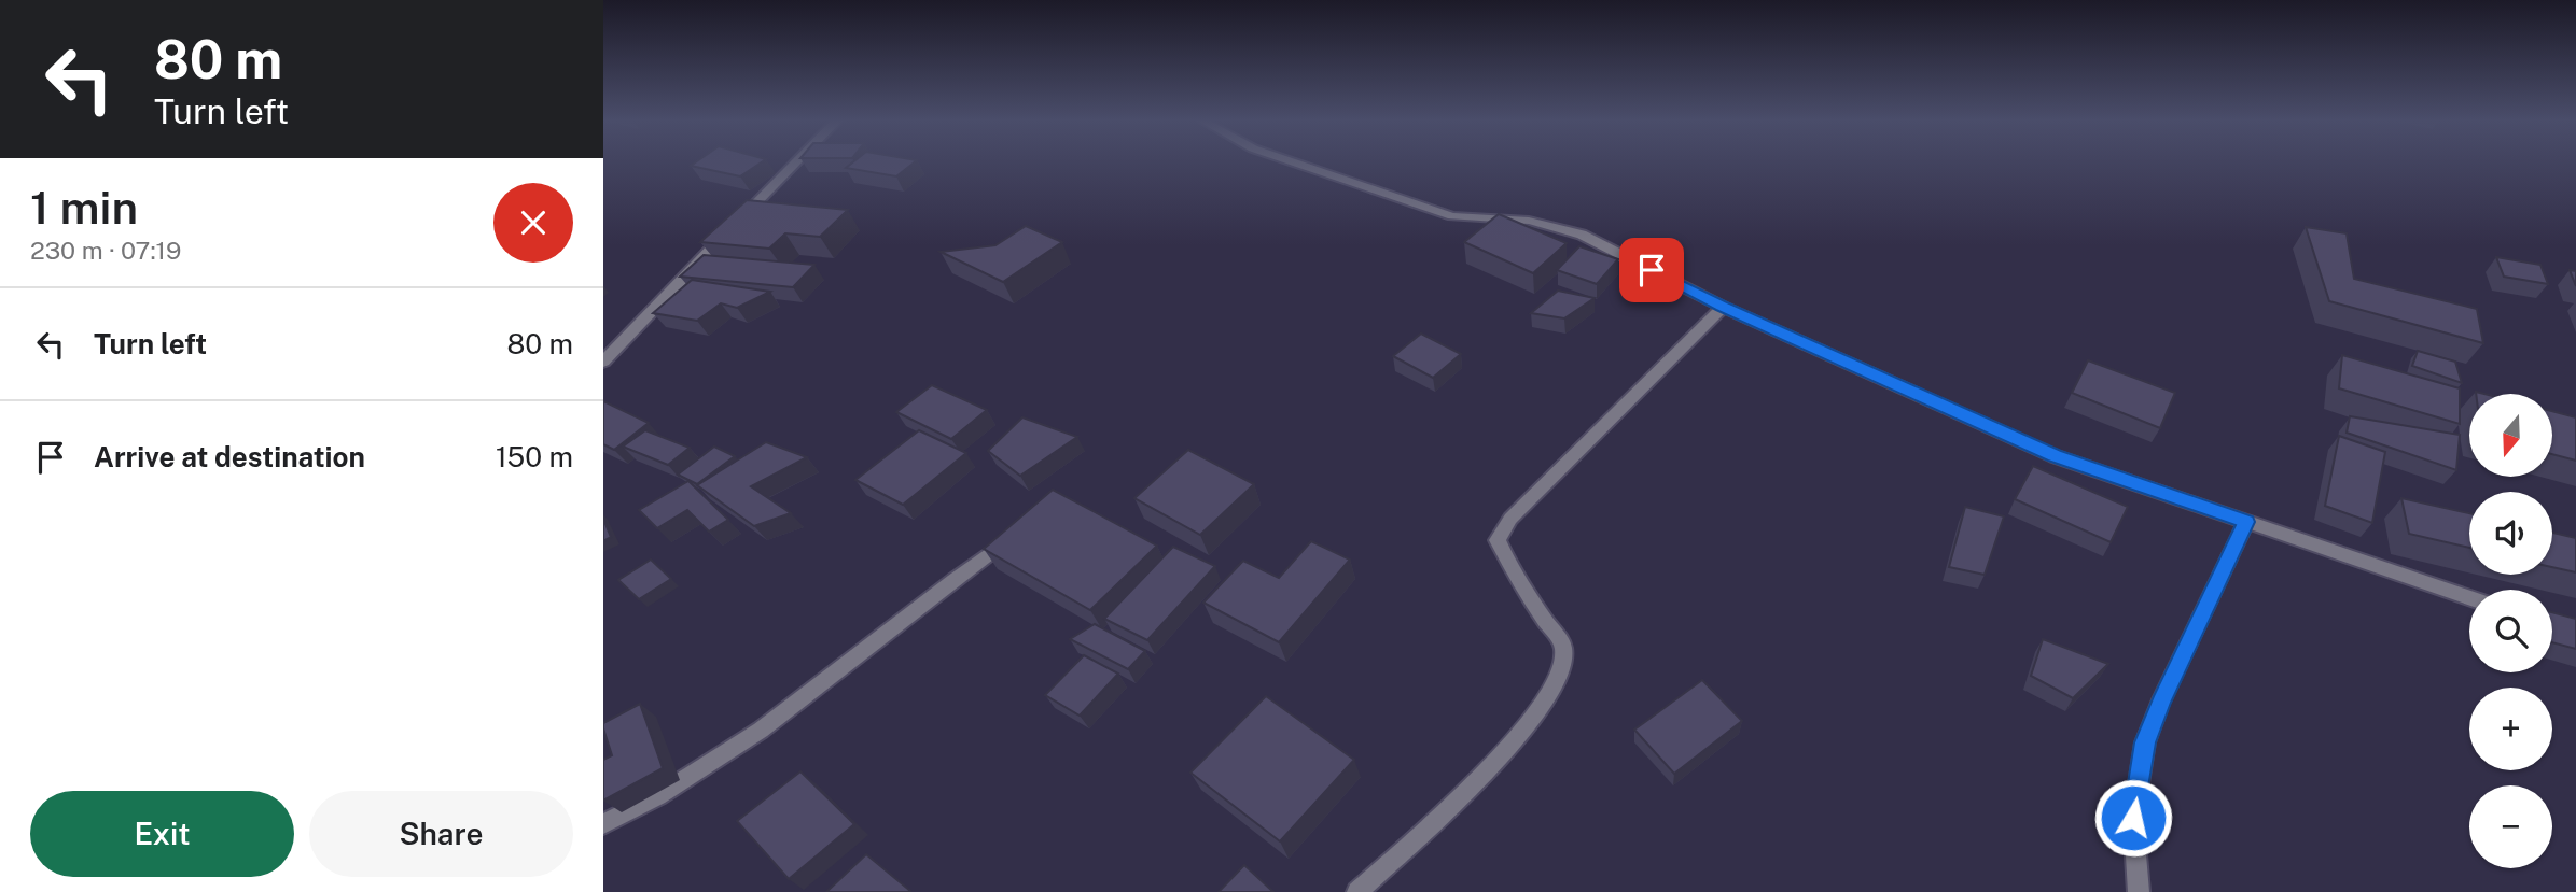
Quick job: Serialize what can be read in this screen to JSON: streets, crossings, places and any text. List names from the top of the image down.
{
  "north": "bottom",
  "page": {
    "turn": ["80 m", "Turn left"],
    "heading": ["1 min", "230 m · 07:19"],
    "list": [
      {
        "name": "Turn left",
        "value": "80 m"
      },
      {
        "name": "Arrive at destination",
        "value": "150 m"
      }
    ],
    "map_buttons": ["+", "−"],
    "buttons": ["Exit", "Share"]
  }
}
